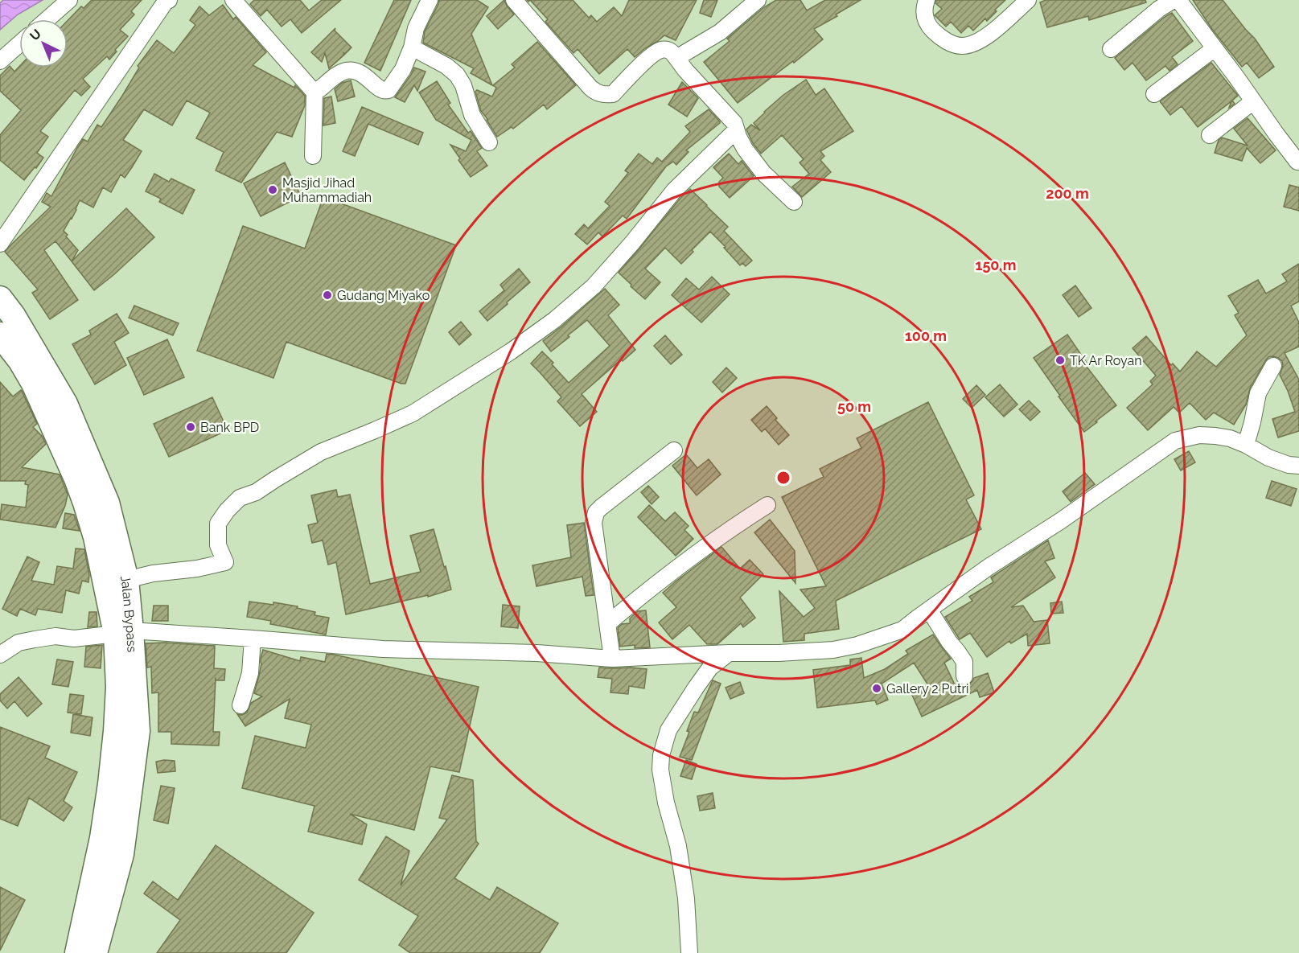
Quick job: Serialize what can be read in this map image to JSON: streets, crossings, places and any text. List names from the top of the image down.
{
  "streets": {
    "highway": ["Jalan Bypass"]
  },
  "places": [
    "Masjid Jihad Muhammadiah",
    "Gudang Miyako",
    "TK Ar Royan",
    "Bank BPD",
    "Gallery 2 Putri"
  ],
  "north": "top left",
  "rings": [
    "200 m",
    "150 m",
    "100 m",
    "50 m"
  ]
}
